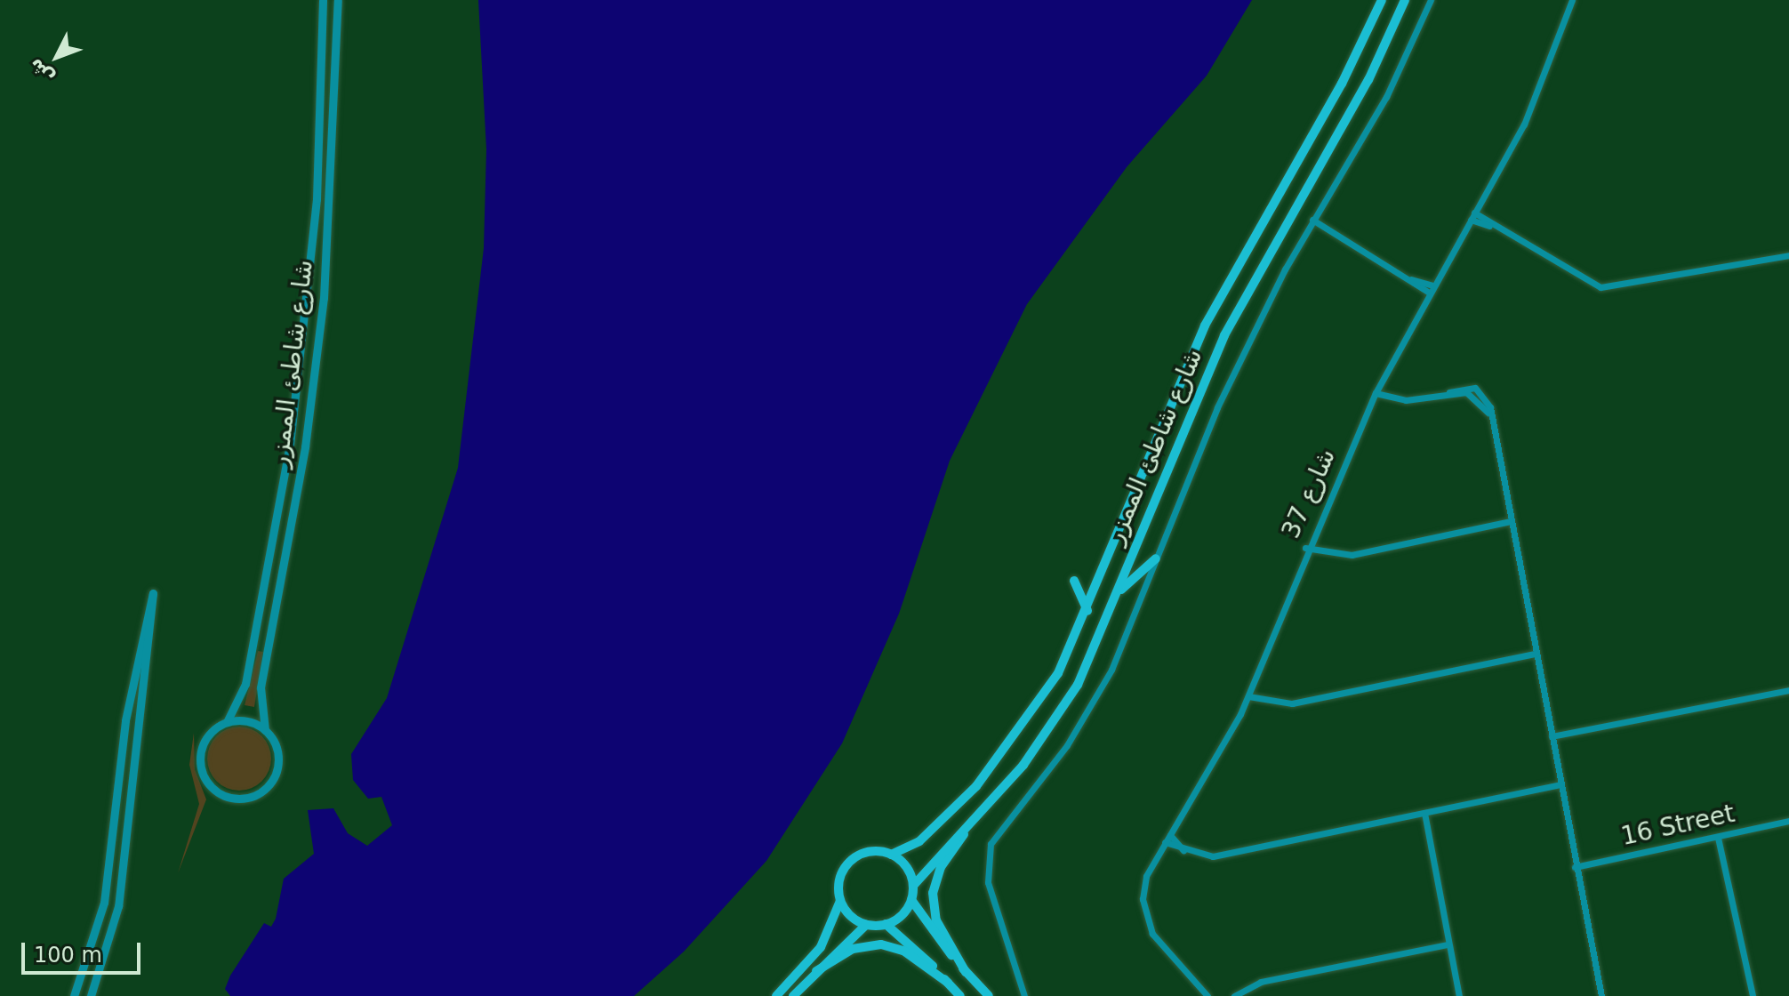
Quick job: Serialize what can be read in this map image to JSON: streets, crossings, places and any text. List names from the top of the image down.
{
  "streets": {
    "main road": ["شارع شاطئ الممزر"],
    "street": ["شارع 37", "16 Street"]
  },
  "scale_bar": "100 m",
  "north": "bottom left"
}
